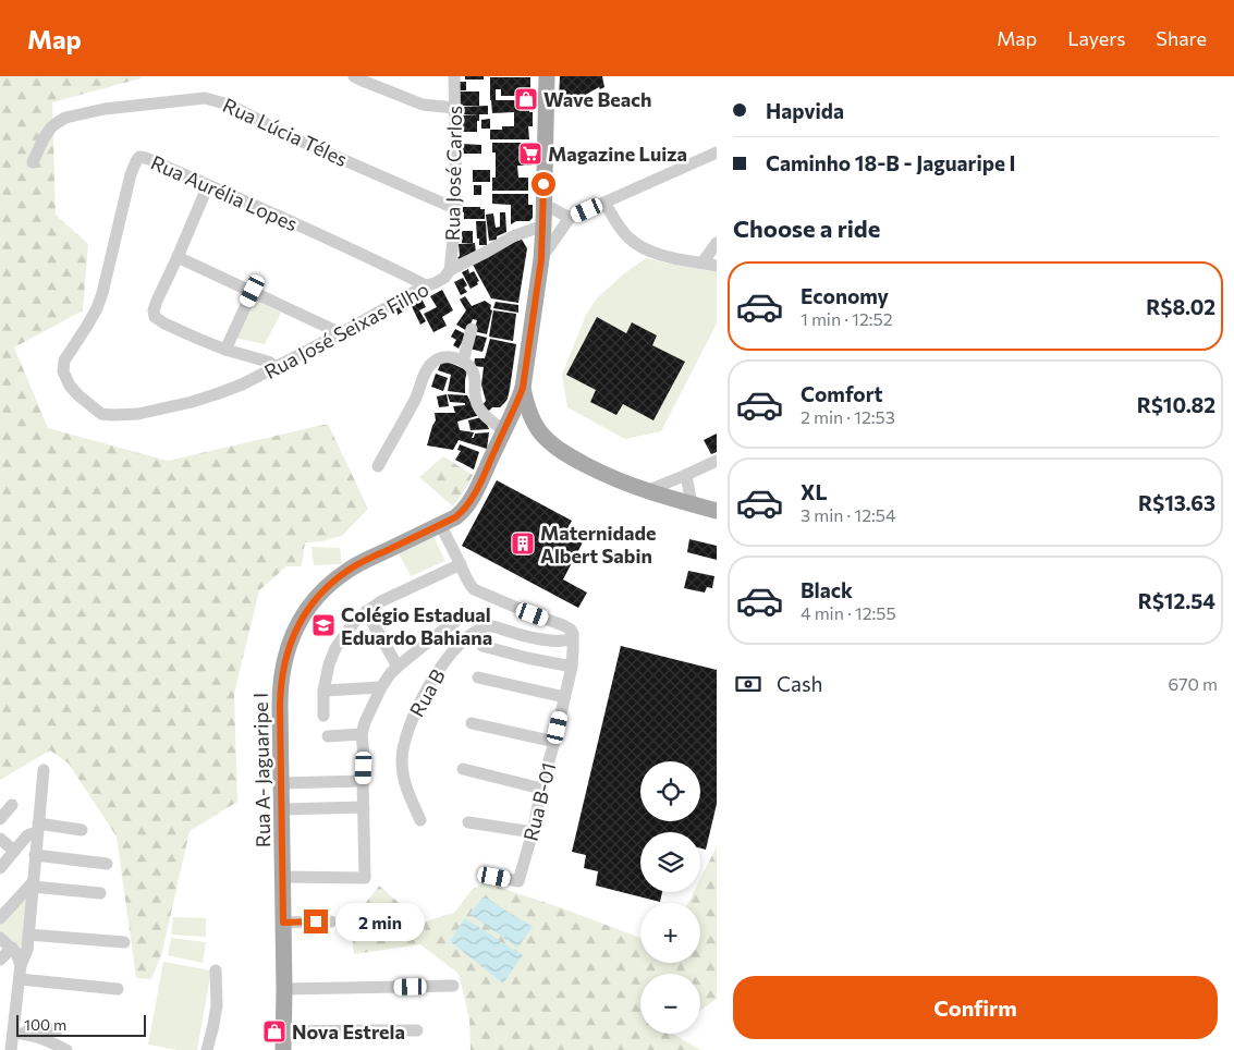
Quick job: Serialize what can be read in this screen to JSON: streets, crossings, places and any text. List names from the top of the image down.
{
  "streets": {
    "main road": ["Rua A- Jaguaripe I"],
    "street": [
      "Rua Lúcia Téles",
      "Rua José Carlos",
      "Rua Aurélia Lopes",
      "Rua José Seixas Filho",
      "Rua B",
      "Rua B-01"
    ]
  },
  "crossings": [
    ["Rua Lúcia Téles", "Rua José Carlos"],
    ["Rua José Carlos", "Rua José Seixas Filho"],
    ["Rua Aurélia Lopes", "Rua José Seixas Filho"],
    ["Rua B", "Rua B-01"]
  ],
  "places": {
    "shop": ["Wave Beach", "Nova Estrela"],
    "supermarket": ["Magazine Luiza"],
    "building": ["Maternidade Albert Sabin"],
    "school or university": ["Colégio Estadual Eduardo Bahiana"]
  },
  "scale_bar": "100 m",
  "page": {
    "header": "Map",
    "nav": ["Map", "Layers", "Share"],
    "banner": ["Hapvida", "Caminho 18-B - Jaguaripe I"],
    "heading": "Choose a ride",
    "list": [
      {
        "name": "Economy",
        "note": "1 min · 12:52",
        "value": "R$8.02"
      },
      {
        "name": "Comfort",
        "note": "2 min · 12:53",
        "value": "R$10.82"
      },
      {
        "name": "XL",
        "note": "3 min · 12:54",
        "value": "R$13.63"
      },
      {
        "name": "Black",
        "note": "4 min · 12:55",
        "value": "R$12.54"
      }
    ],
    "pay": ["Cash", "670 m"],
    "map_buttons": ["+", "−"],
    "bubble": "2 min",
    "buttons": "Confirm",
    "scale": "100 m"
  }
}
